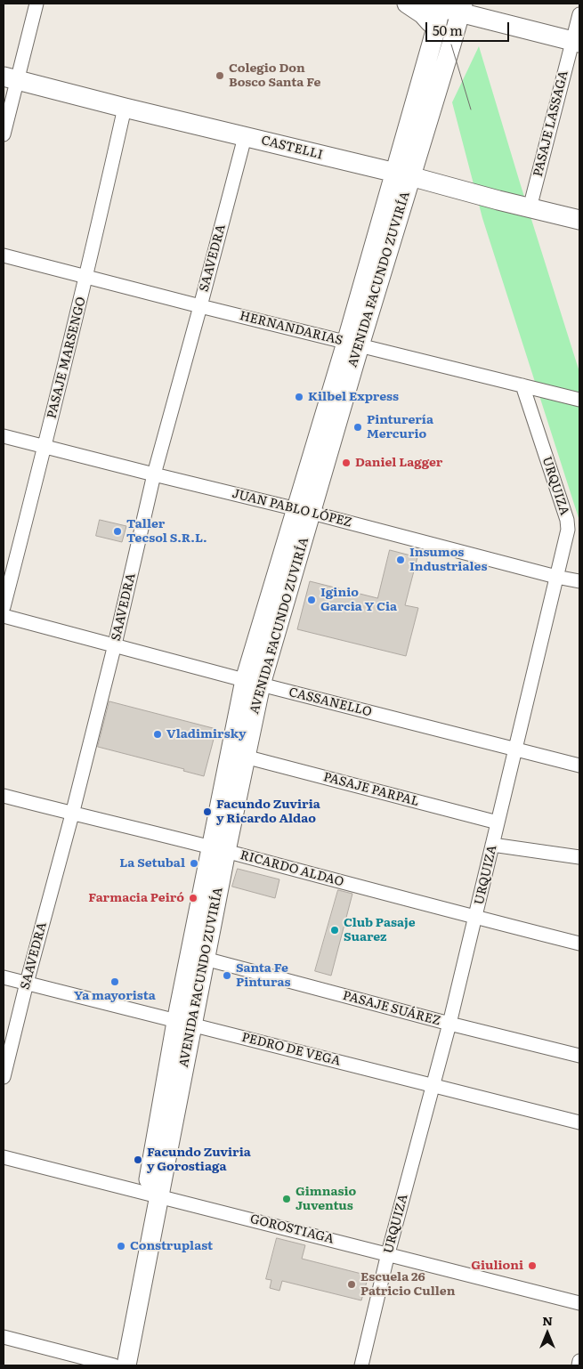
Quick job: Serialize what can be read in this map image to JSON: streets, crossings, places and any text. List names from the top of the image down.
{
  "streets": {
    "main road": ["CASTELLI", "AVENIDA FACUNDO ZUVIRÍA"],
    "street": [
      "PASAJE LASSAGA",
      "SAAVEDRA",
      "HERNANDARIAS",
      "PASAJE MARSENGO",
      "URQUIZA",
      "JUAN PABLO LÓPEZ",
      "CASSANELLO",
      "PASAJE PARPAL",
      "RICARDO ALDAO",
      "PASAJE SUÁREZ",
      "PEDRO DE VEGA",
      "GOROSTIAGA"
    ]
  },
  "crossings": [
    ["PASAJE LASSAGA", "CASTELLI"],
    ["CASTELLI", "SAAVEDRA"],
    ["CASTELLI", "AVENIDA FACUNDO ZUVIRÍA"],
    ["CASTELLI", "PASAJE MARSENGO"],
    ["SAAVEDRA", "HERNANDARIAS"],
    ["SAAVEDRA", "JUAN PABLO LÓPEZ"],
    ["SAAVEDRA", "CASSANELLO"],
    ["SAAVEDRA", "RICARDO ALDAO"],
    ["SAAVEDRA", "PEDRO DE VEGA"],
    ["AVENIDA FACUNDO ZUVIRÍA", "HERNANDARIAS"],
    ["AVENIDA FACUNDO ZUVIRÍA", "JUAN PABLO LÓPEZ"],
    ["AVENIDA FACUNDO ZUVIRÍA", "CASSANELLO"],
    ["AVENIDA FACUNDO ZUVIRÍA", "PASAJE PARPAL"],
    ["AVENIDA FACUNDO ZUVIRÍA", "RICARDO ALDAO"],
    ["AVENIDA FACUNDO ZUVIRÍA", "PASAJE SUÁREZ"],
    ["AVENIDA FACUNDO ZUVIRÍA", "PEDRO DE VEGA"],
    ["AVENIDA FACUNDO ZUVIRÍA", "GOROSTIAGA"],
    ["HERNANDARIAS", "PASAJE MARSENGO"],
    ["HERNANDARIAS", "URQUIZA"],
    ["PASAJE MARSENGO", "JUAN PABLO LÓPEZ"],
    ["URQUIZA", "JUAN PABLO LÓPEZ"],
    ["URQUIZA", "CASSANELLO"],
    ["URQUIZA", "PASAJE PARPAL"],
    ["URQUIZA", "RICARDO ALDAO"],
    ["URQUIZA", "PASAJE SUÁREZ"],
    ["URQUIZA", "PEDRO DE VEGA"],
    ["URQUIZA", "GOROSTIAGA"]
  ],
  "places": [
    "Colegio Don Bosco Santa Fe",
    "Kilbel Express",
    "Pinturería Mercurio",
    "Daniel Lagger",
    "Taller Tecsol S.R.L.",
    "Insumos Industriales",
    "Iginio Garcia Y Cia",
    "Vladimirsky",
    "Facundo Zuviria y Ricardo Aldao",
    "La Setubal",
    "Farmacia Peiró",
    "Club Pasaje Suarez",
    "Santa Fe Pinturas",
    "Ya mayorista",
    "Facundo Zuviria y Gorostiaga",
    "Gimnasio Juventus",
    "Construplast",
    "Giulioni",
    "Escuela 26 Patricio Cullen"
  ],
  "scale_bar": "50 m",
  "north": "top"
}
